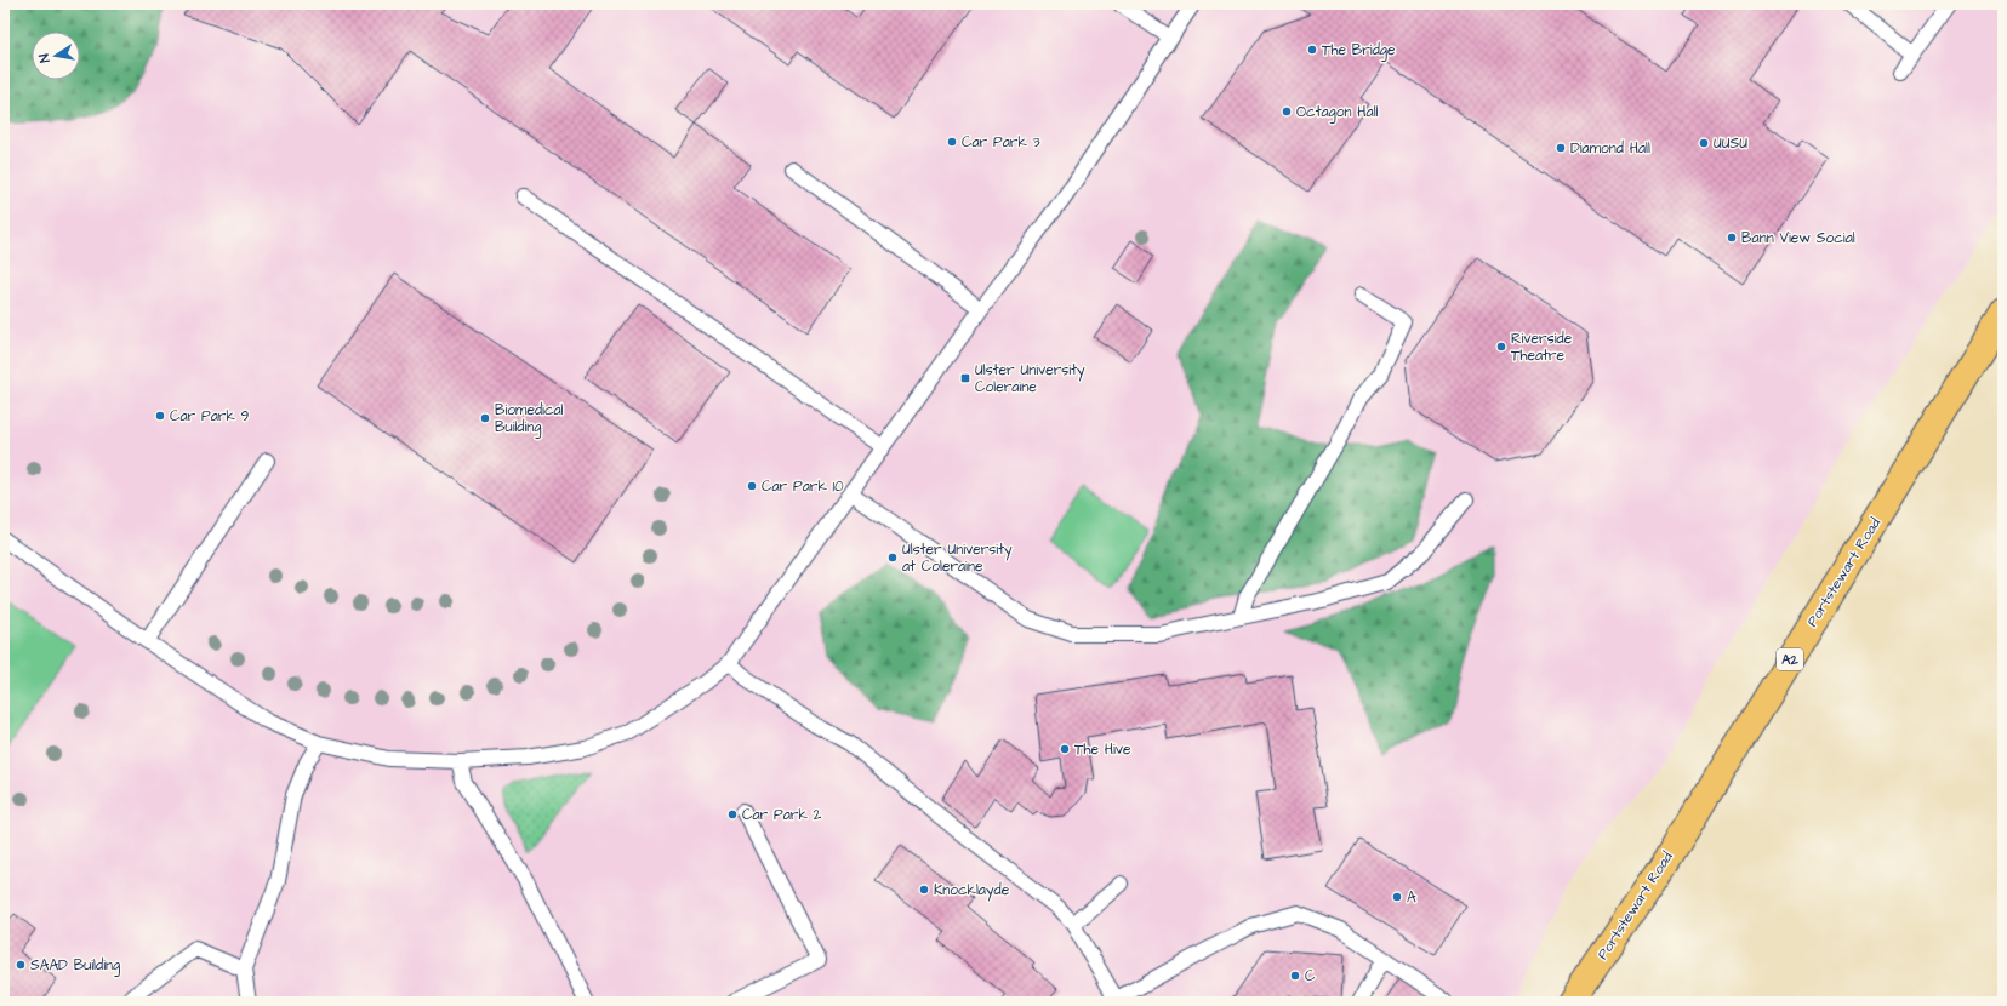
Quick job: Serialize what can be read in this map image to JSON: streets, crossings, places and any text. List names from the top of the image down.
{
  "streets": {
    "main road": ["Portstewart Road", "A2"]
  },
  "places": {
    "other": [
      "The Bridge",
      "Octagon Hall",
      "Car Park 3",
      "UUSU",
      "Diamond Hall",
      "Bann View Social",
      "Riverside Theatre",
      "Car Park 9",
      "Biomedical Building",
      "Car Park 10",
      "Ulster University at Coleraine",
      "The Hive",
      "Car Park 2",
      "Knocklayde",
      "A",
      "SAAD Building",
      "C"
    ],
    "transit": ["Ulster University Coleraine"]
  },
  "north": "left"
}
